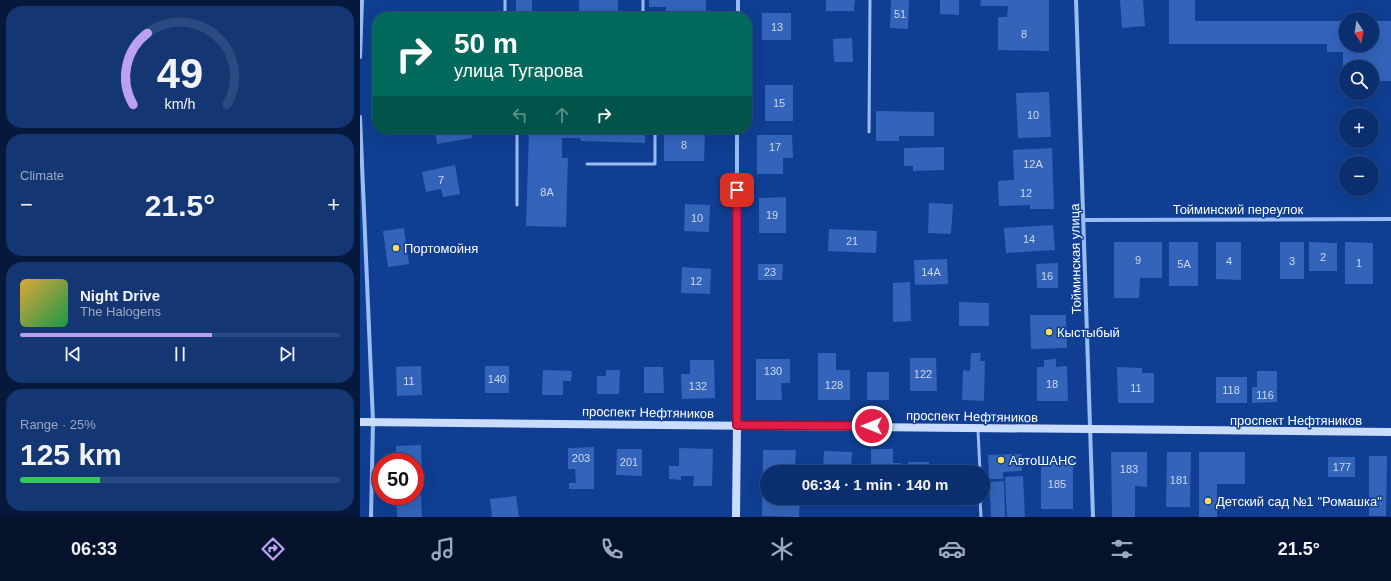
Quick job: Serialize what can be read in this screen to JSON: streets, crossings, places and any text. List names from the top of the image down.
{
  "streets": {
    "main road": ["проспект Нефтяников"],
    "street": ["Тойминский переулок", "Тойминская улица"]
  },
  "crossings": [
    ["Тойминский переулок", "Тойминская улица"],
    ["Тойминская улица", "проспект Нефтяников"]
  ],
  "places": [
    "Портомойня",
    "Кыстыбый",
    "АвтоШАНС",
    "Детский сад №1 \"Ромашка\""
  ],
  "house_numbers": [
    "51",
    "13",
    "8",
    "15",
    "10",
    "8",
    "17",
    "12А",
    "7",
    "8А",
    "12",
    "19",
    "10",
    "14",
    "21",
    "2",
    "9",
    "4",
    "3",
    "1",
    "5А",
    "23",
    "14А",
    "16",
    "12",
    "130",
    "122",
    "140",
    "11",
    "18",
    "128",
    "132",
    "11",
    "118",
    "116",
    "203",
    "201",
    "177",
    "183",
    "181",
    "185"
  ],
  "north": "bottom",
  "page": {
    "map_buttons": ["+", "−"],
    "turn": ["50 m", "улица Тугарова"],
    "tile": [
      "Climate",
      ["Range · 25%", "125 km"]
    ],
    "heat": ["−", "21.5°", "+"],
    "song": ["Night Drive", "The Halogens"],
    "limit": "50",
    "trip": "06:34 · 1 min · 140 m",
    "tabs": ["06:33", "21.5°"],
    "gauge": ["49", "km/h"]
  }
}
